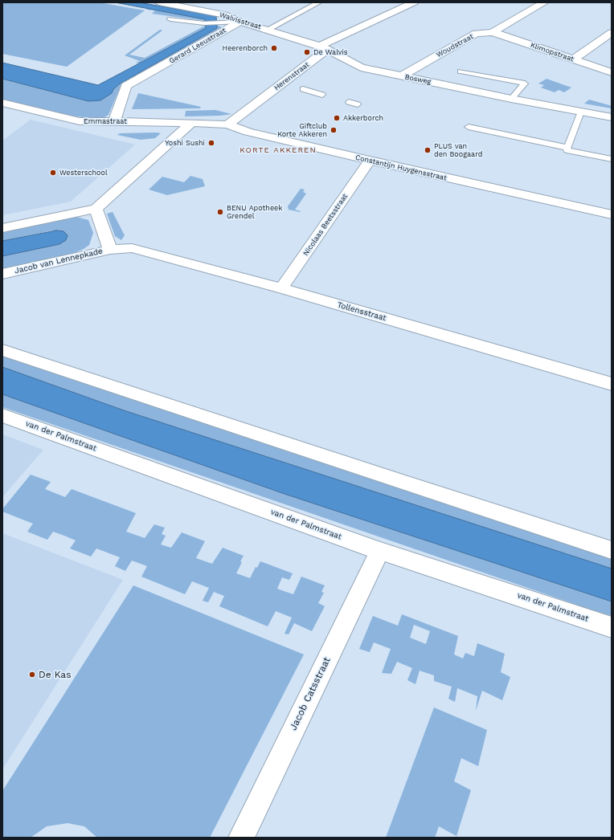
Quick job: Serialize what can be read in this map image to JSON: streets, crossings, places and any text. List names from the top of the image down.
{
  "streets": {
    "street": [
      "Walvisstraat",
      "Gerard Leeustraat",
      "Woudstraat",
      "Klimopstraat",
      "Herenstraat",
      "Bosweg",
      "Emmastraat",
      "Constantijn Huygensstraat",
      "Nicolaas Beetsstraat",
      "Jacob van Lennepkade",
      "Tollensstraat",
      "van der Palmstraat",
      "Jacob Catsstraat"
    ]
  },
  "crossings": [
    ["Walvisstraat", "Gerard Leeustraat"],
    ["Walvisstraat", "Herenstraat"],
    ["Walvisstraat", "Bosweg"],
    ["Gerard Leeustraat", "Emmastraat"],
    ["Woudstraat", "Klimopstraat"],
    ["Woudstraat", "Bosweg"],
    ["Herenstraat", "Bosweg"],
    ["Herenstraat", "Constantijn Huygensstraat"],
    ["Emmastraat", "Constantijn Huygensstraat"],
    ["Constantijn Huygensstraat", "Nicolaas Beetsstraat"],
    ["Nicolaas Beetsstraat", "Tollensstraat"],
    ["Jacob van Lennepkade", "Tollensstraat"],
    ["van der Palmstraat", "Jacob Catsstraat"]
  ],
  "districts": ["KORTE AKKEREN"],
  "places": [
    "Heerenborch",
    "De Walvis",
    "Akkerborch",
    "Giftclub Korte Akkeren",
    "Yoshi Sushi",
    "PLUS van den Boogaard",
    "Westerschool",
    "BENU Apotheek Grendel",
    "De Kas"
  ]
}
